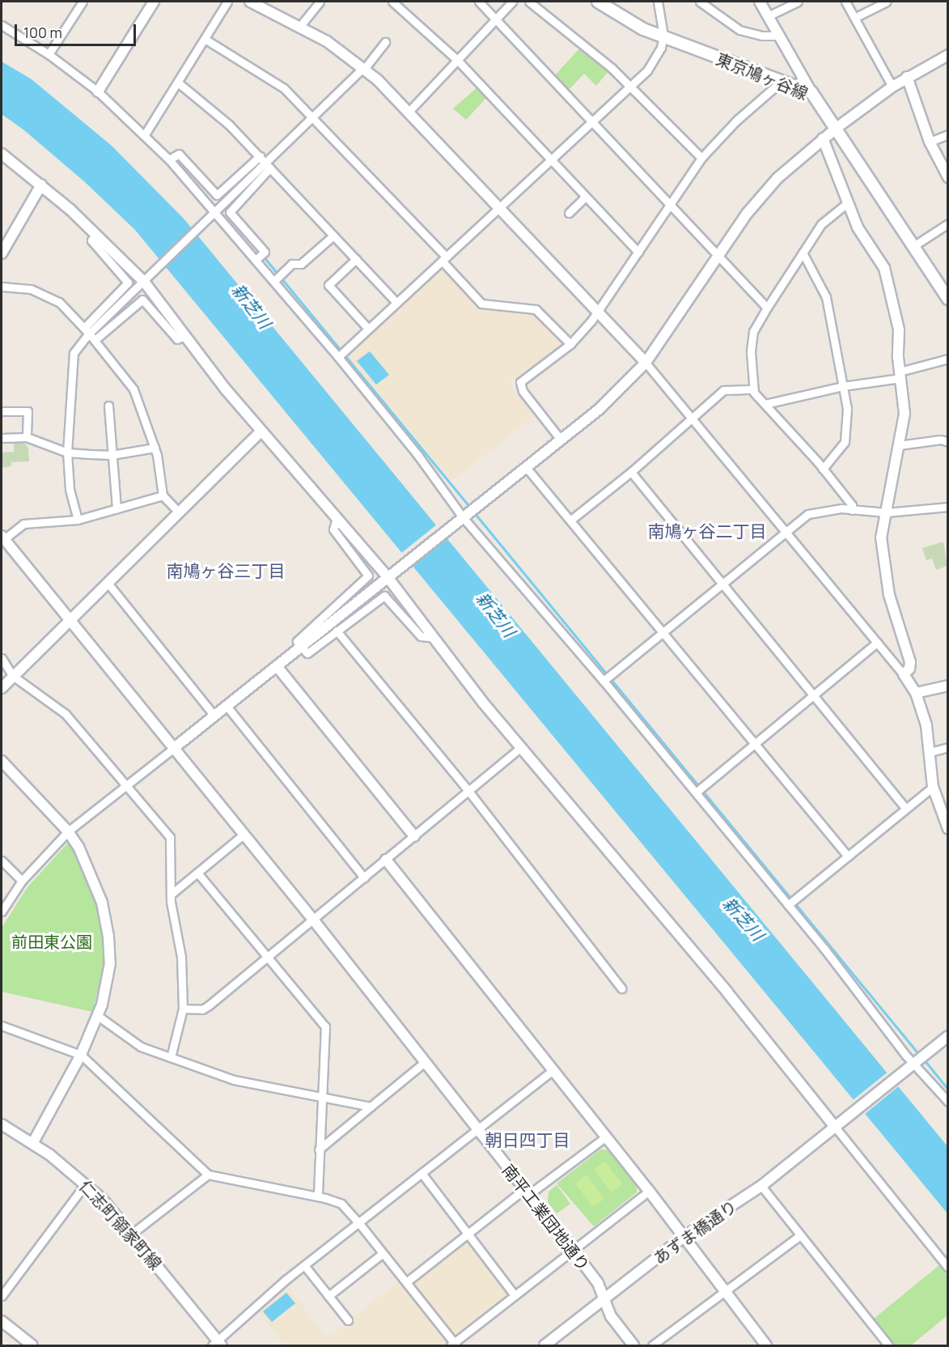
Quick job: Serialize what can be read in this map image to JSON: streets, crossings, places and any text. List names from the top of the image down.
{
  "streets": {
    "main road": ["東京鳩ヶ谷線"],
    "street": ["南平工業団地通り", "仁志町領家町線", "あずま橋通り"]
  },
  "crossings": [
    ["南平工業団地通り", "あずま橋通り"]
  ],
  "districts": ["南鳩ヶ谷二丁目", "南鳩ヶ谷三丁目", "朝日四丁目"],
  "water": ["新芝川"],
  "parks": ["前田東公園"],
  "scale_bar": "100 m"
}
